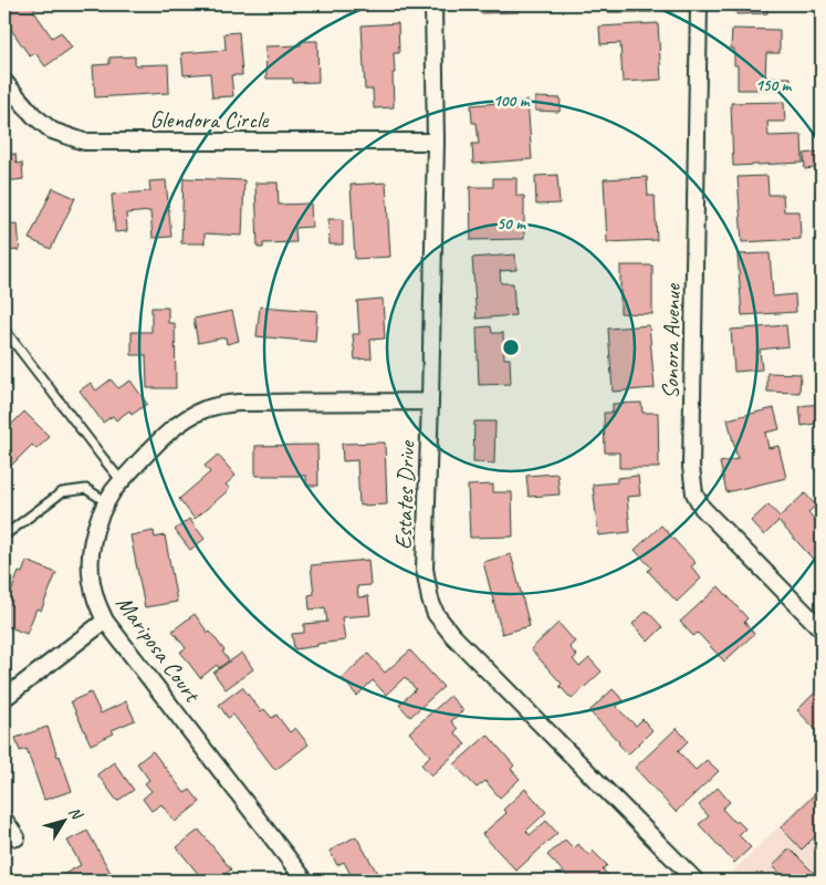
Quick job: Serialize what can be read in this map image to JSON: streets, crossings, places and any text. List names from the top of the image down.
{
  "streets": {
    "street": [
      "Glendora Circle",
      "Sonora Avenue",
      "Estates Drive",
      "Mariposa Court"
    ]
  },
  "crossings": [
    ["Glendora Circle", "Estates Drive"],
    ["Estates Drive", "Mariposa Court"]
  ],
  "north": "top right",
  "rings": ["150 m", "100 m", "50 m"]
}
